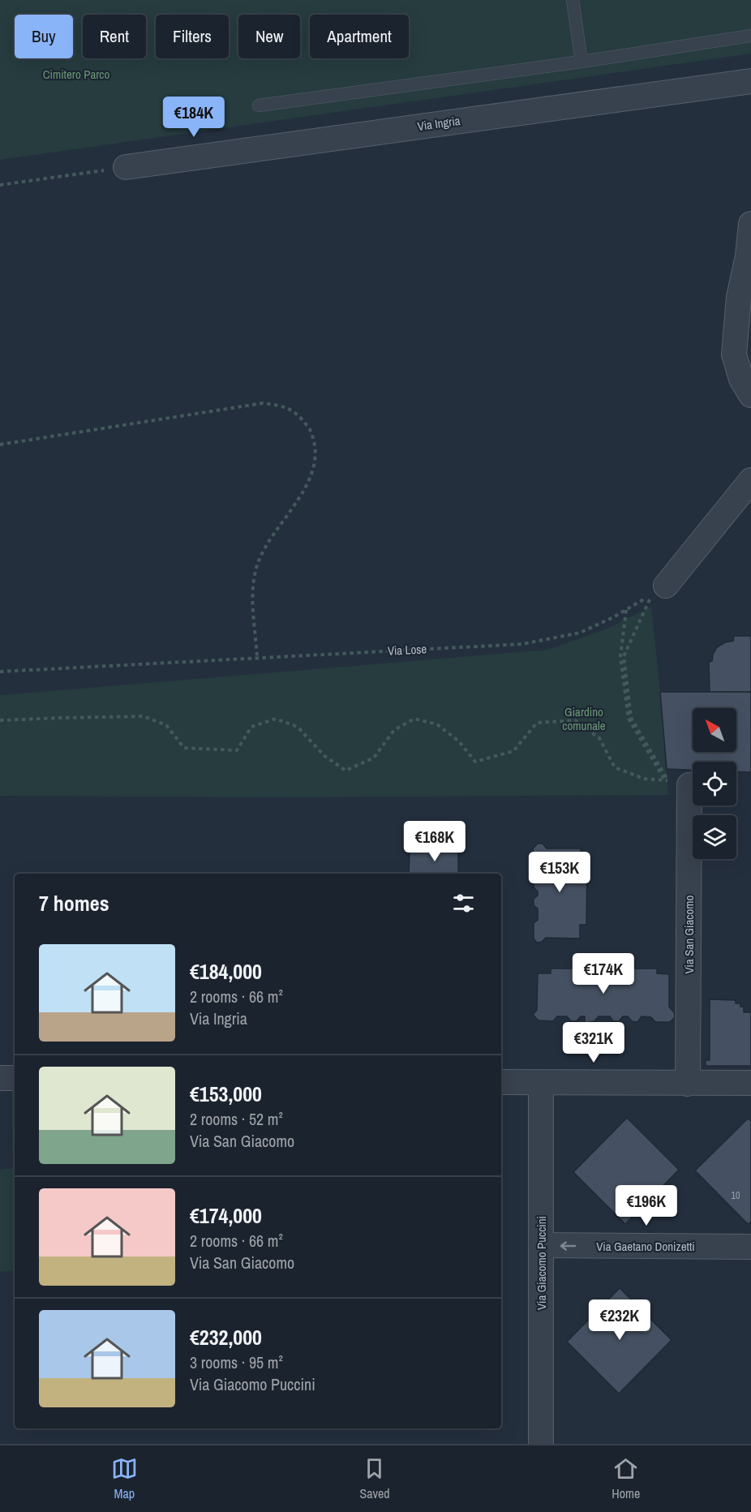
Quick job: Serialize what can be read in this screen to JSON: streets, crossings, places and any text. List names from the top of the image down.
{
  "streets": {
    "street": [
      "Via Ingria",
      "Via San Giacomo",
      "Via Gaetano Donizetti",
      "Via Giacomo Puccini"
    ],
    "path": ["Via Lose"]
  },
  "crossings": [
    ["Via Gaetano Donizetti", "Via Giacomo Puccini"]
  ],
  "parks": ["Cimitero Parco", "Giardino comunale"],
  "house_numbers": ["10"],
  "north": "top left",
  "page": {
    "chip": [
      "Buy",
      "Rent",
      "Filters",
      "New",
      "Apartment"
    ],
    "price": [
      "€184K",
      "€168K",
      "€153K",
      "€174K",
      "€321K",
      "€196K",
      "€232K"
    ],
    "heading": "7 homes",
    "list": [
      {
        "name": "€184,000",
        "note": "2 rooms · 66 m² · Via Ingria"
      },
      {
        "name": "€153,000",
        "note": "2 rooms · 52 m² · Via San Giacomo"
      },
      {
        "name": "€174,000",
        "note": "2 rooms · 66 m² · Via San Giacomo"
      },
      {
        "name": "€232,000",
        "note": "3 rooms · 95 m² · Via Giacomo Puccini"
      }
    ],
    "tabs": ["Map", "Saved", "Home"]
  }
}
